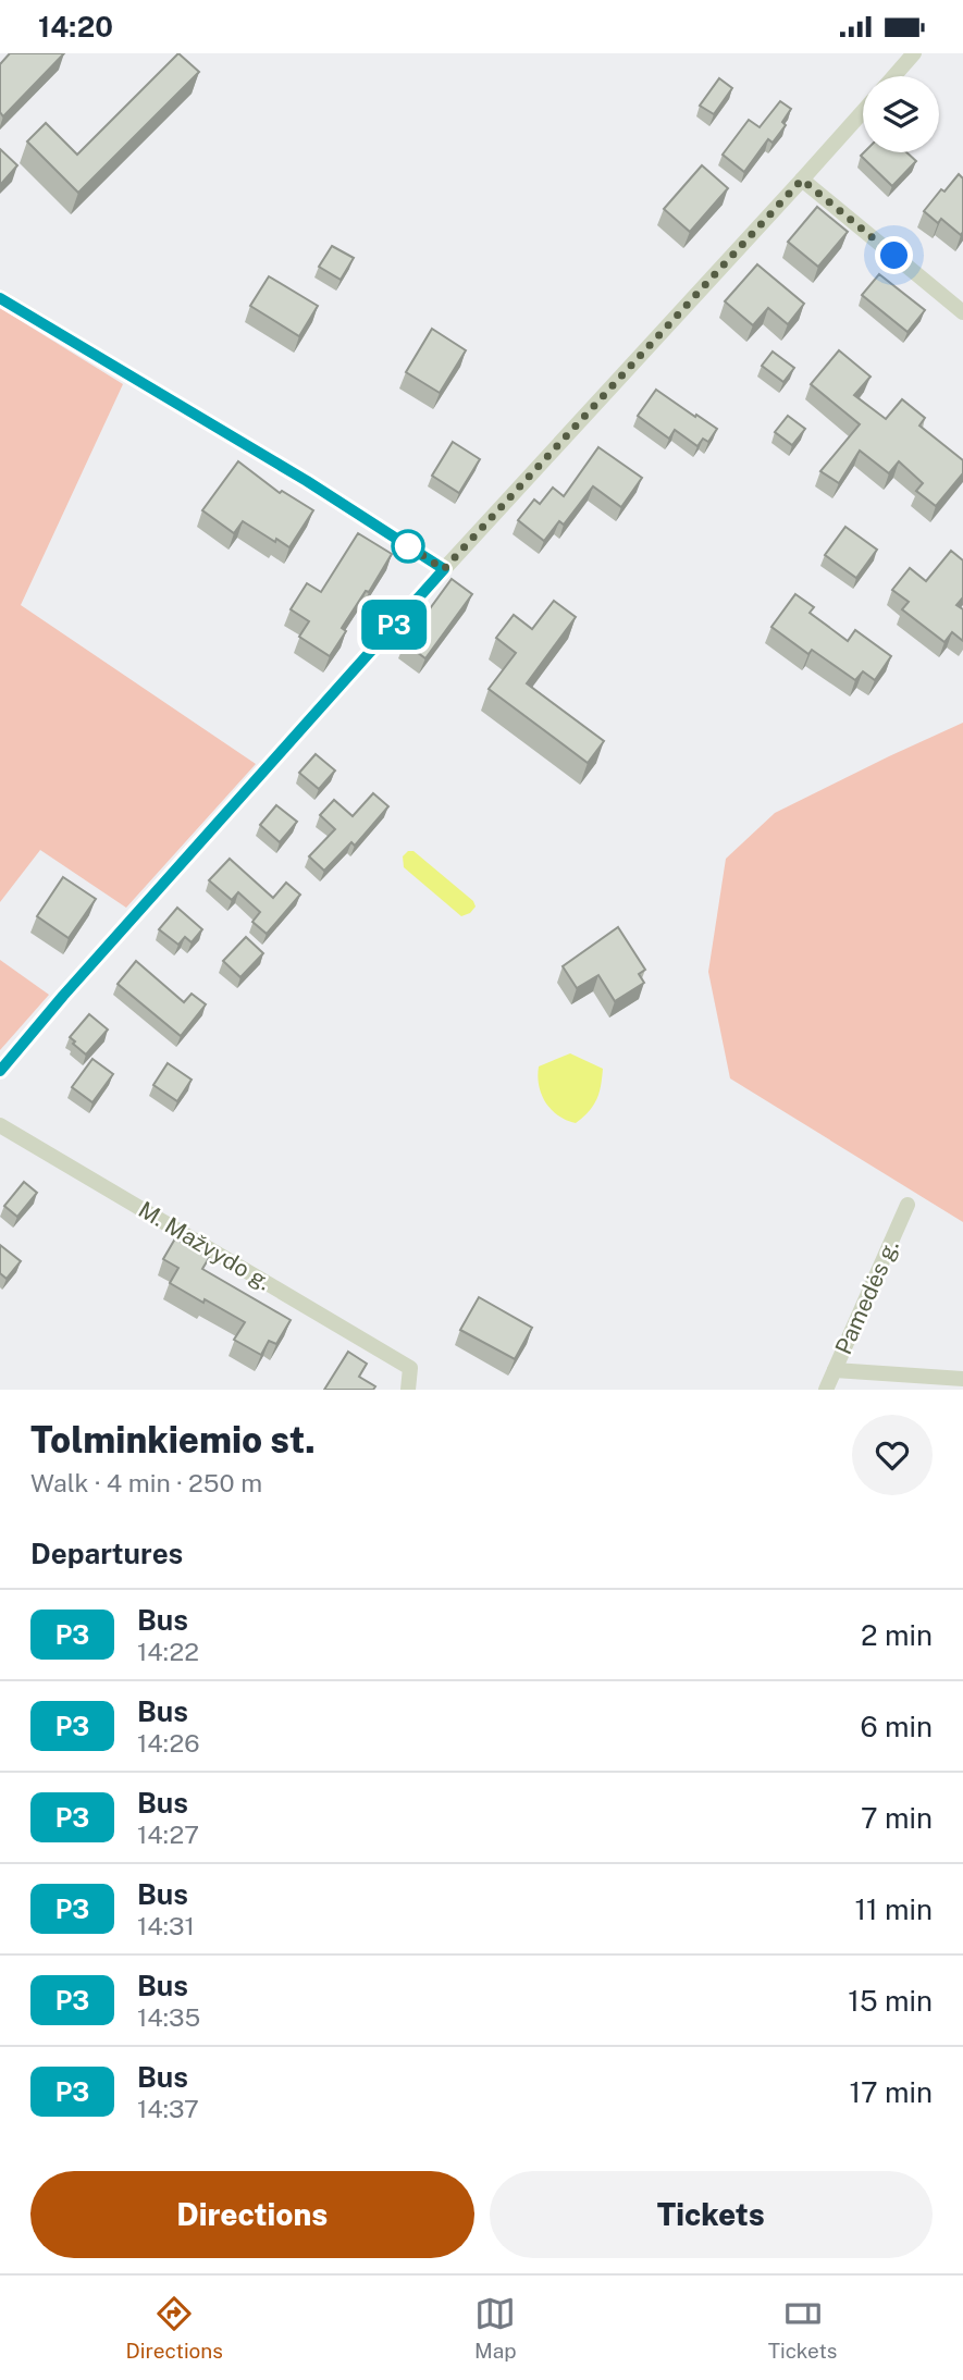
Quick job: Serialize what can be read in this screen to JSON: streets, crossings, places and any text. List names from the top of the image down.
{
  "streets": {
    "street": ["M. Mažvydo g.", "Pamedės g."]
  },
  "lines": ["bus line P3"],
  "page": {
    "status": "14:20",
    "on_map": "P3",
    "heading": [
      ["Tolminkiemio st.", "Walk · 4 min · 250 m"],
      "Departures"
    ],
    "list": [
      {
        "mark": "P3",
        "name": "Bus",
        "note": "14:22",
        "value": "2 min"
      },
      {
        "mark": "P3",
        "name": "Bus",
        "note": "14:26",
        "value": "6 min"
      },
      {
        "mark": "P3",
        "name": "Bus",
        "note": "14:27",
        "value": "7 min"
      },
      {
        "mark": "P3",
        "name": "Bus",
        "note": "14:31",
        "value": "11 min"
      },
      {
        "mark": "P3",
        "name": "Bus",
        "note": "14:35",
        "value": "15 min"
      },
      {
        "mark": "P3",
        "name": "Bus",
        "note": "14:37",
        "value": "17 min"
      }
    ],
    "buttons": ["Directions", "Tickets"],
    "tabs": ["Directions", "Map", "Tickets"]
  }
}
